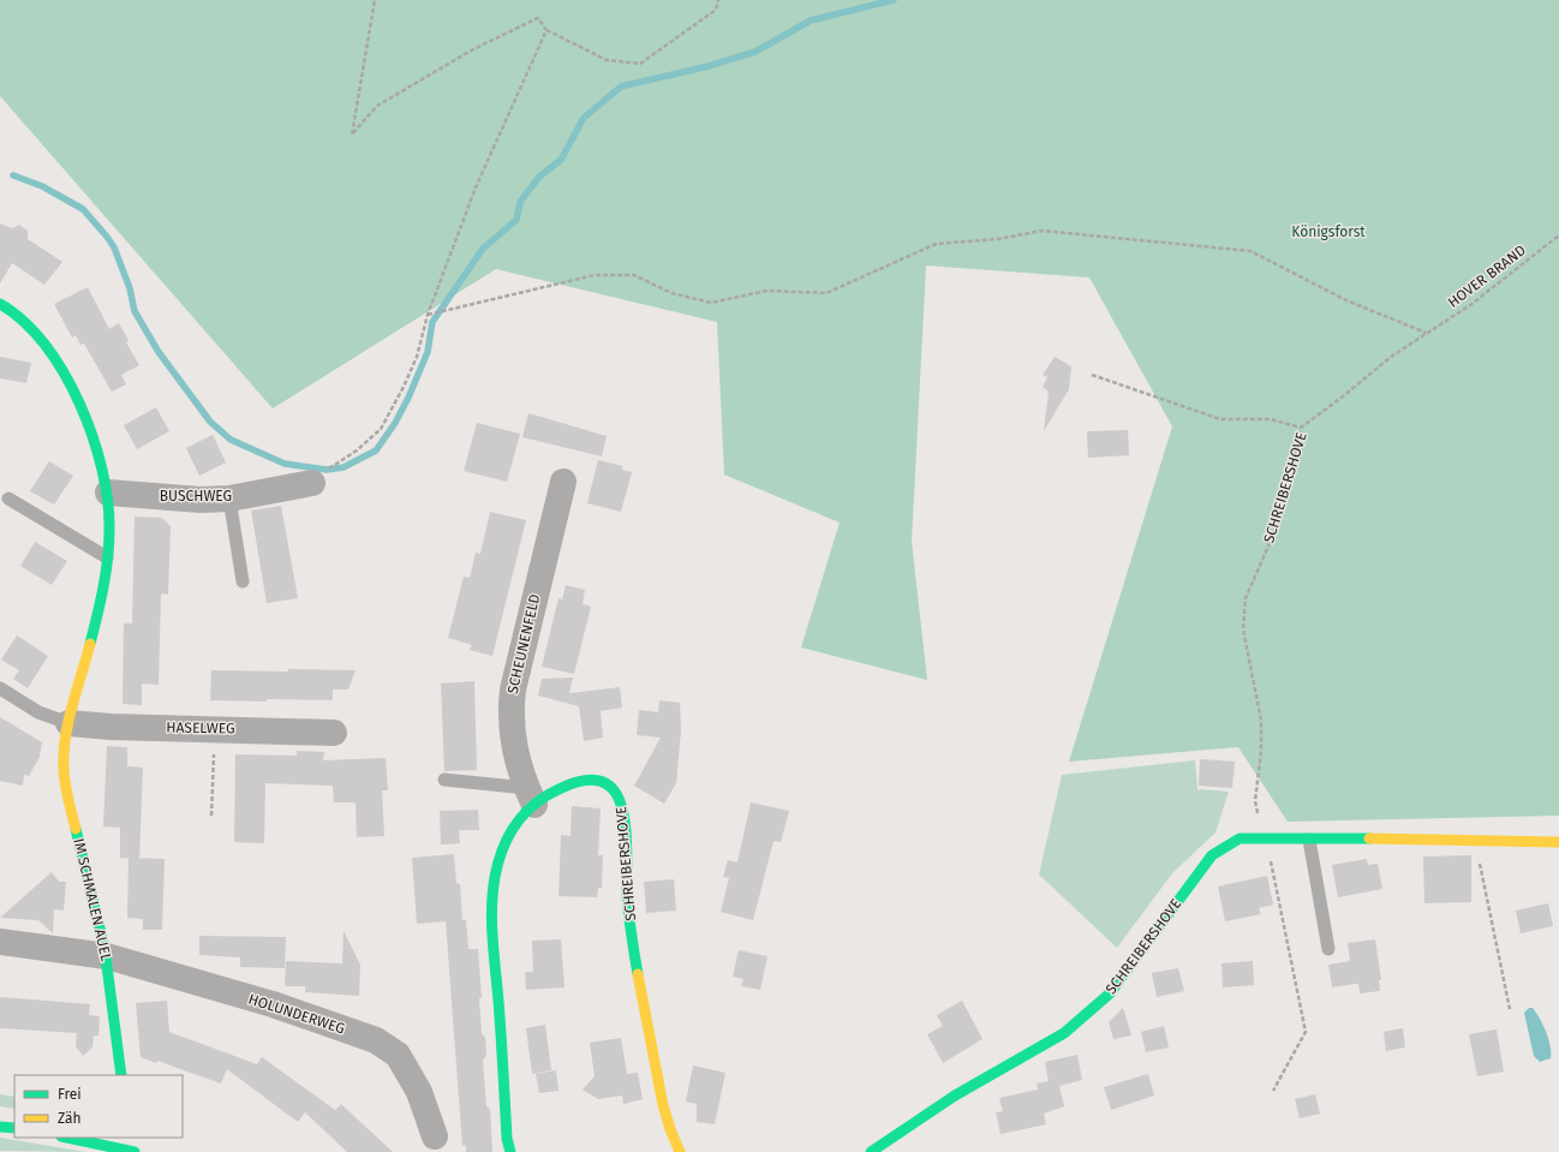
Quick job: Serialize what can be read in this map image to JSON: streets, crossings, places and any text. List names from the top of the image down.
{
  "streets": {
    "street": [
      "SCHREIBERSHOVE",
      "BUSCHWEG",
      "SCHEUNENFELD",
      "HASELWEG",
      "IM SCHMALEN AUEL",
      "HOLUNDERWEG"
    ],
    "path": ["HOVER BRAND"]
  },
  "crossings": [
    ["HOVER BRAND", "SCHREIBERSHOVE"],
    ["SCHREIBERSHOVE", "SCHEUNENFELD"],
    ["BUSCHWEG", "IM SCHMALEN AUEL"],
    ["HASELWEG", "IM SCHMALEN AUEL"],
    ["IM SCHMALEN AUEL", "HOLUNDERWEG"]
  ],
  "parks": ["Königsforst"],
  "legend": ["Frei", "Zäh"]
}
